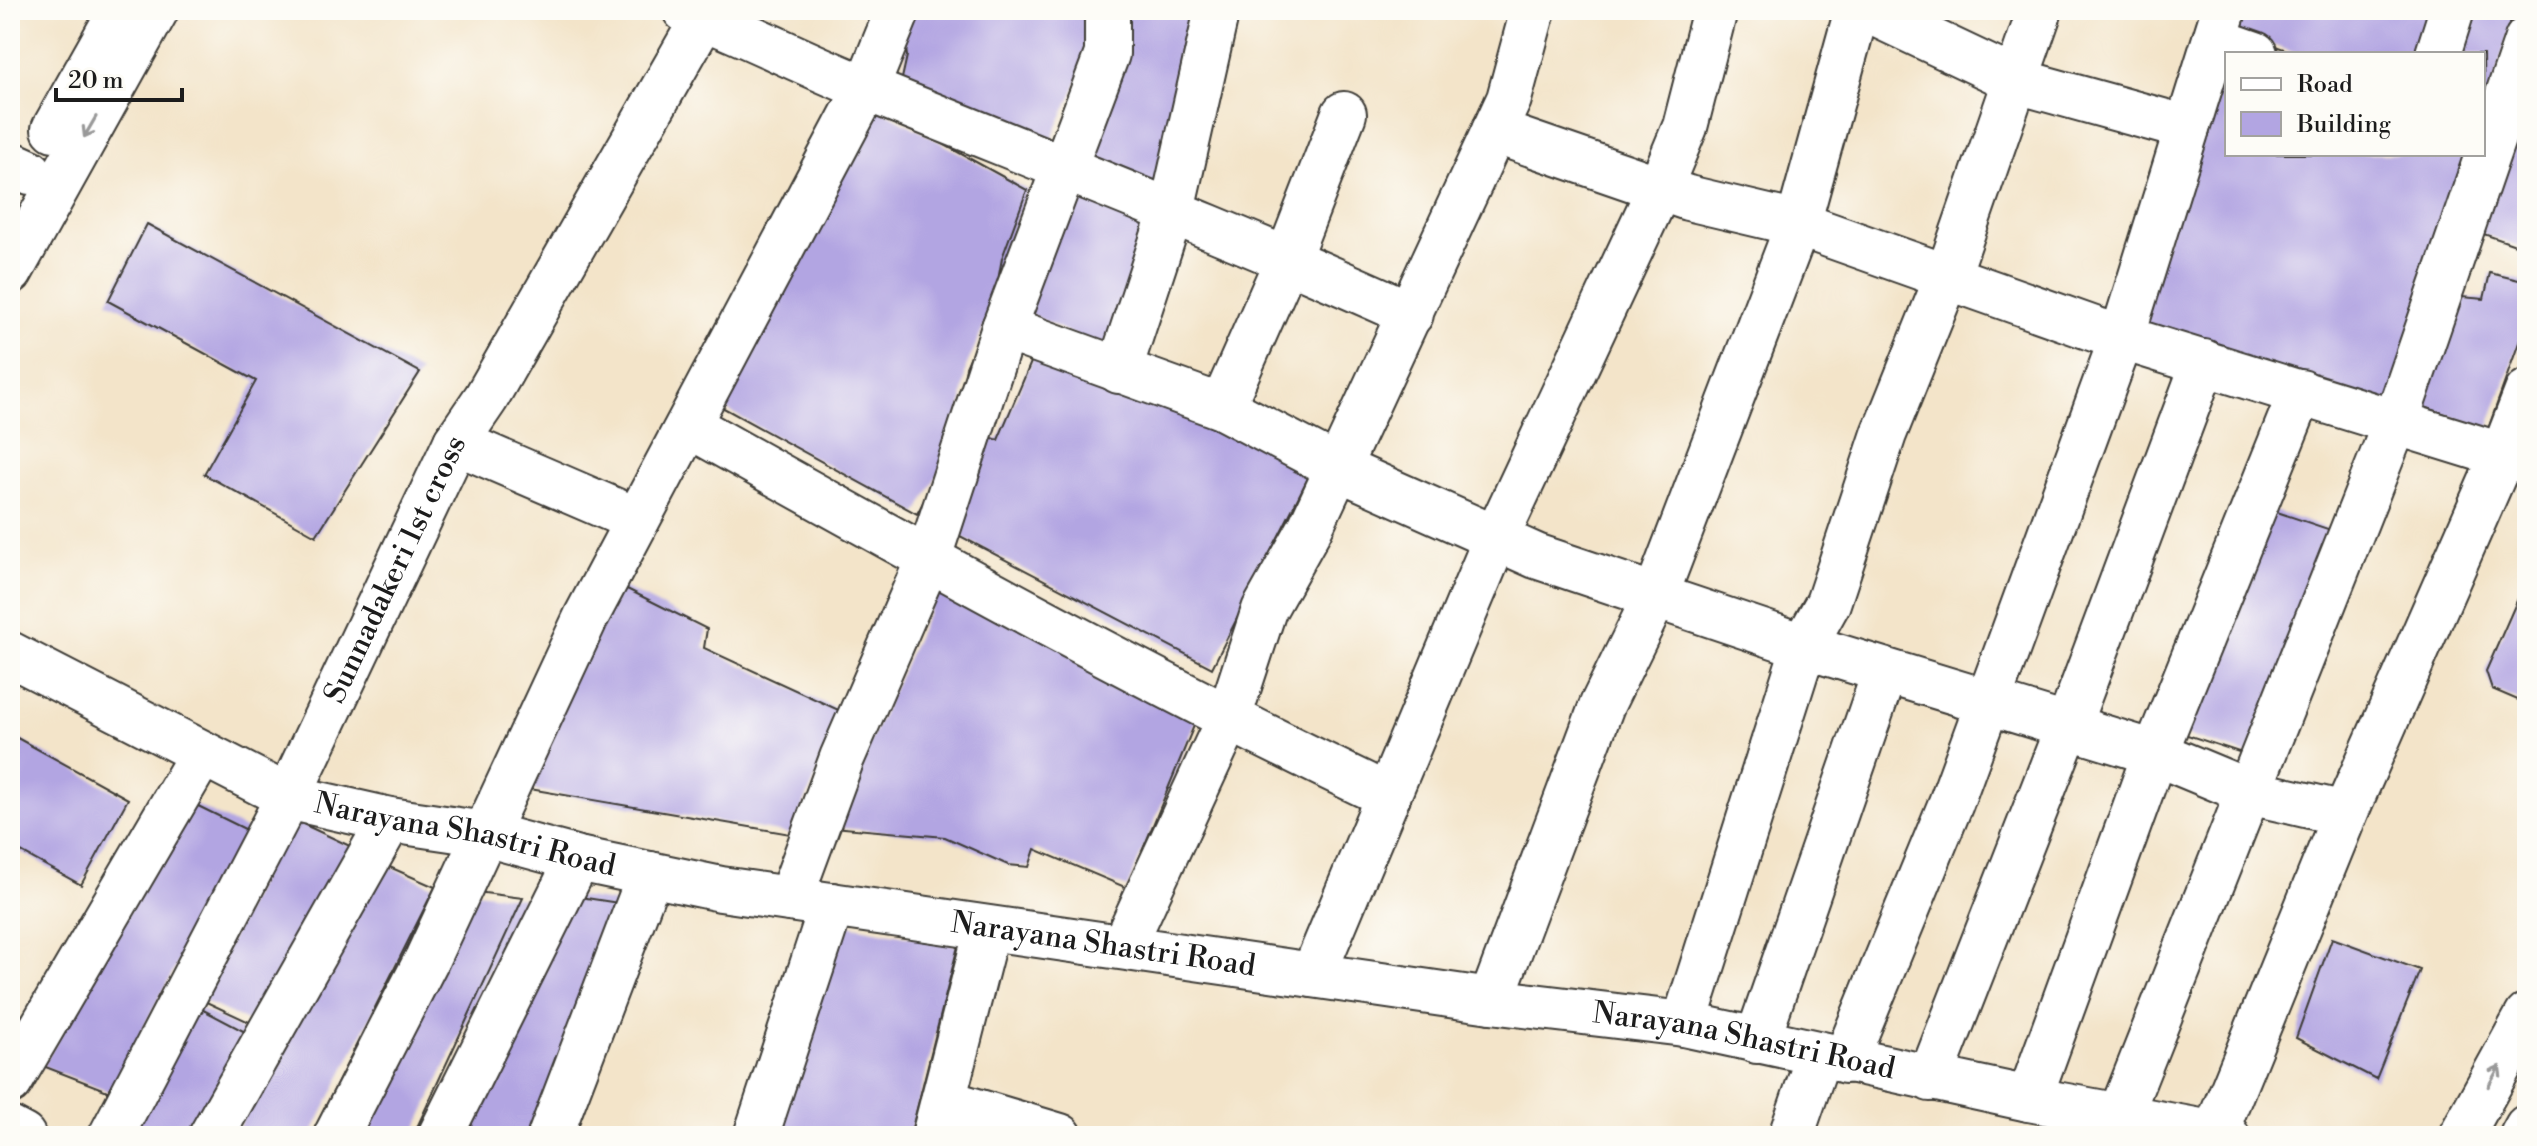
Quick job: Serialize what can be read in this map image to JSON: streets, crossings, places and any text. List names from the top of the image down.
{
  "streets": {
    "street": ["Sunnadakeri 1st cross", "Narayana Shastri Road"]
  },
  "crossings": [
    ["Sunnadakeri 1st cross", "Narayana Shastri Road"]
  ],
  "legend": ["Road", "Building"],
  "scale_bar": "20 m"
}
